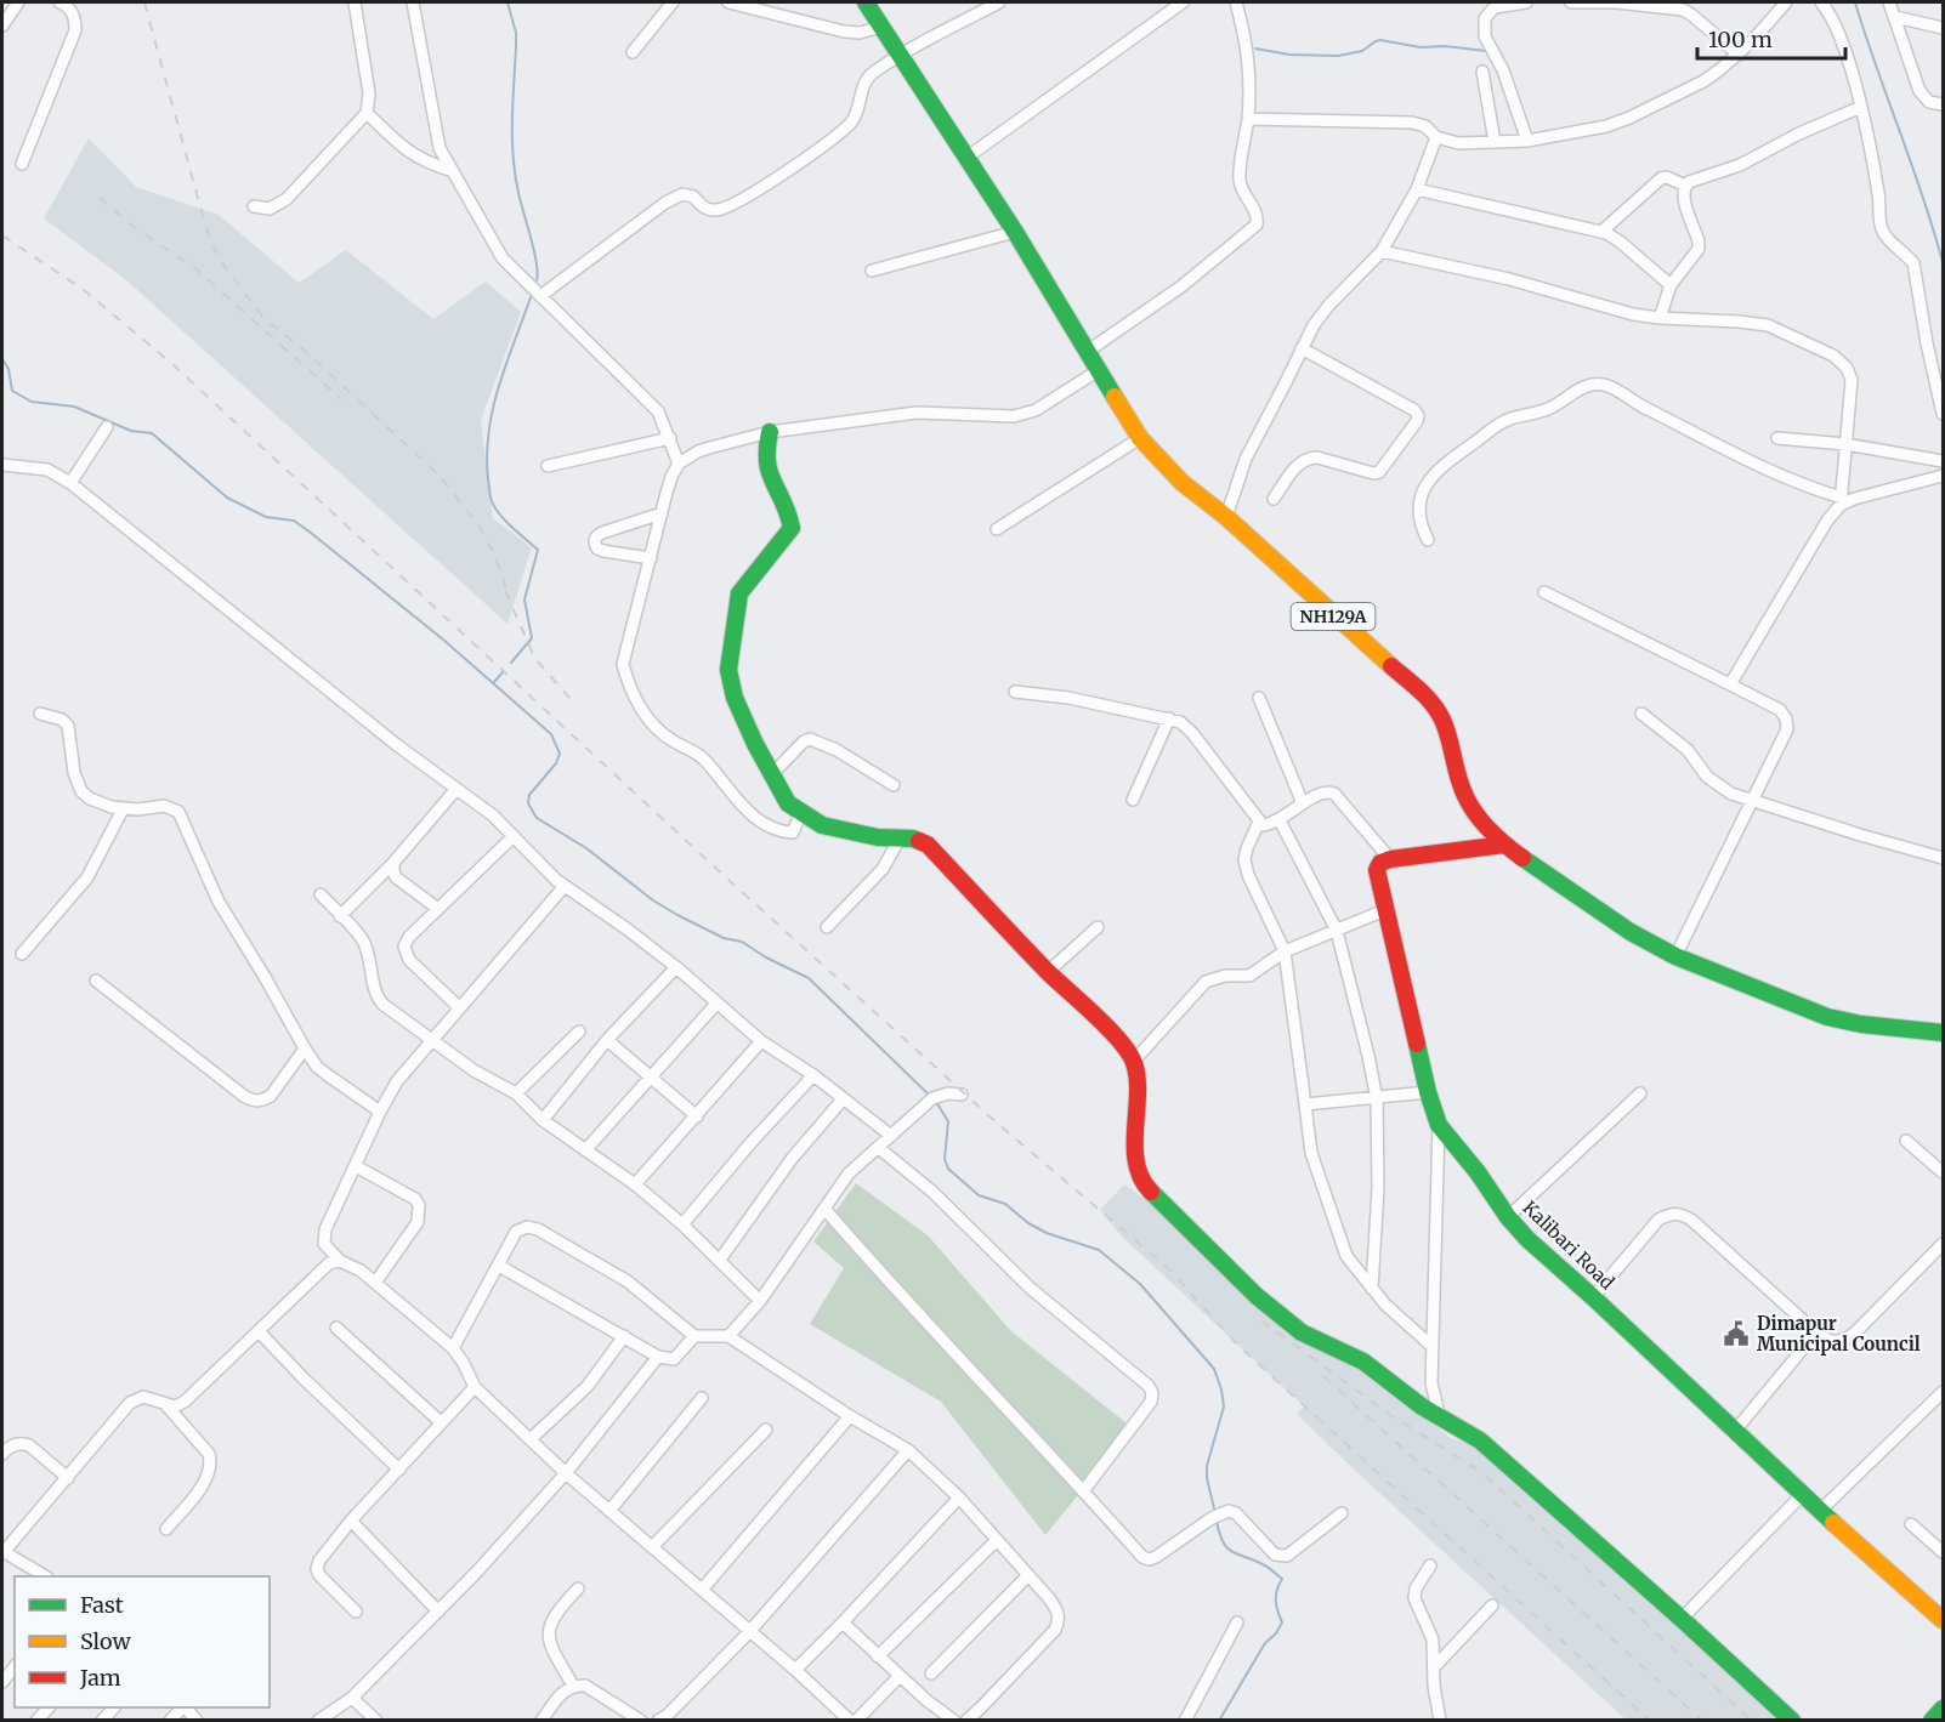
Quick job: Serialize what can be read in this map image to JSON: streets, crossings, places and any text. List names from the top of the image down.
{
  "streets": {
    "main road": ["NH129A", "Kalibari Road"]
  },
  "places": {
    "public building": ["Dimapur Municipal Council"]
  },
  "legend": ["Fast", "Slow", "Jam"],
  "scale_bar": "100 m"
}
